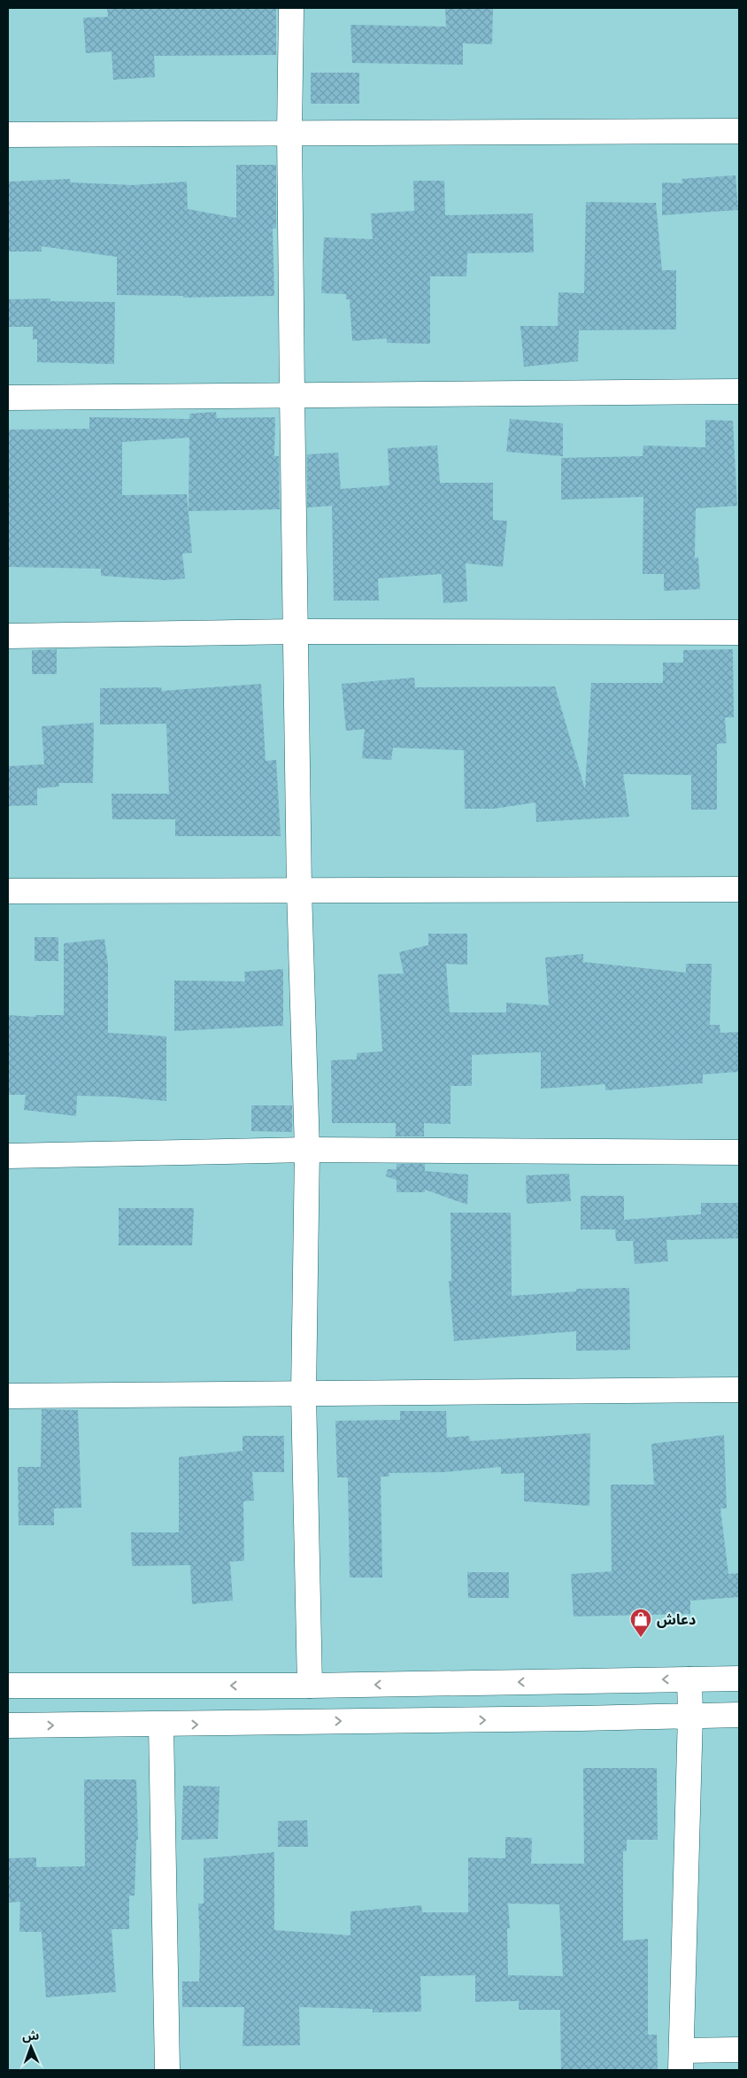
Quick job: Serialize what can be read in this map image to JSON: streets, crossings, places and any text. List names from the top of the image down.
{
  "places": {
    "shop": ["دعاش"]
  },
  "north": "top"
}
